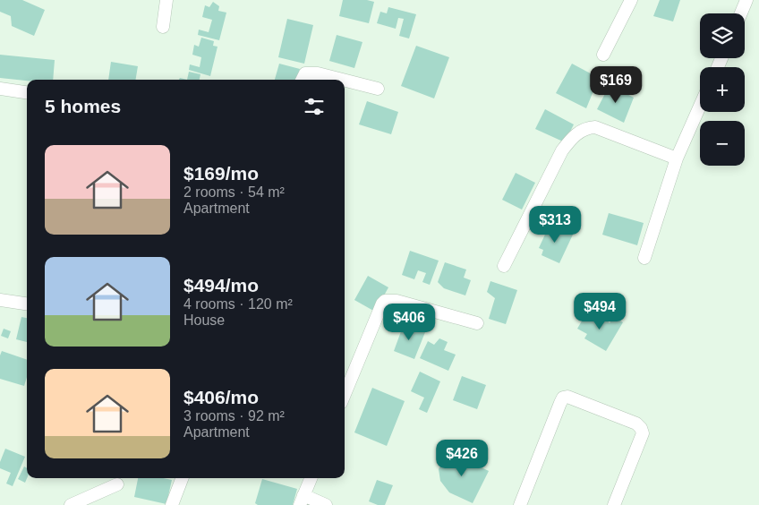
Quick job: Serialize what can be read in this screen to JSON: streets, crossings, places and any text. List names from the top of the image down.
{
  "page": {
    "map_buttons": ["+", "−"],
    "price": [
      "$169",
      "$313",
      "$494",
      "$406",
      "$426"
    ],
    "heading": "5 homes",
    "list": [
      {
        "name": "$169/mo",
        "note": "2 rooms · 54 m² · Apartment"
      },
      {
        "name": "$494/mo",
        "note": "4 rooms · 120 m² · House"
      },
      {
        "name": "$406/mo",
        "note": "3 rooms · 92 m² · Apartment"
      }
    ]
  }
}
